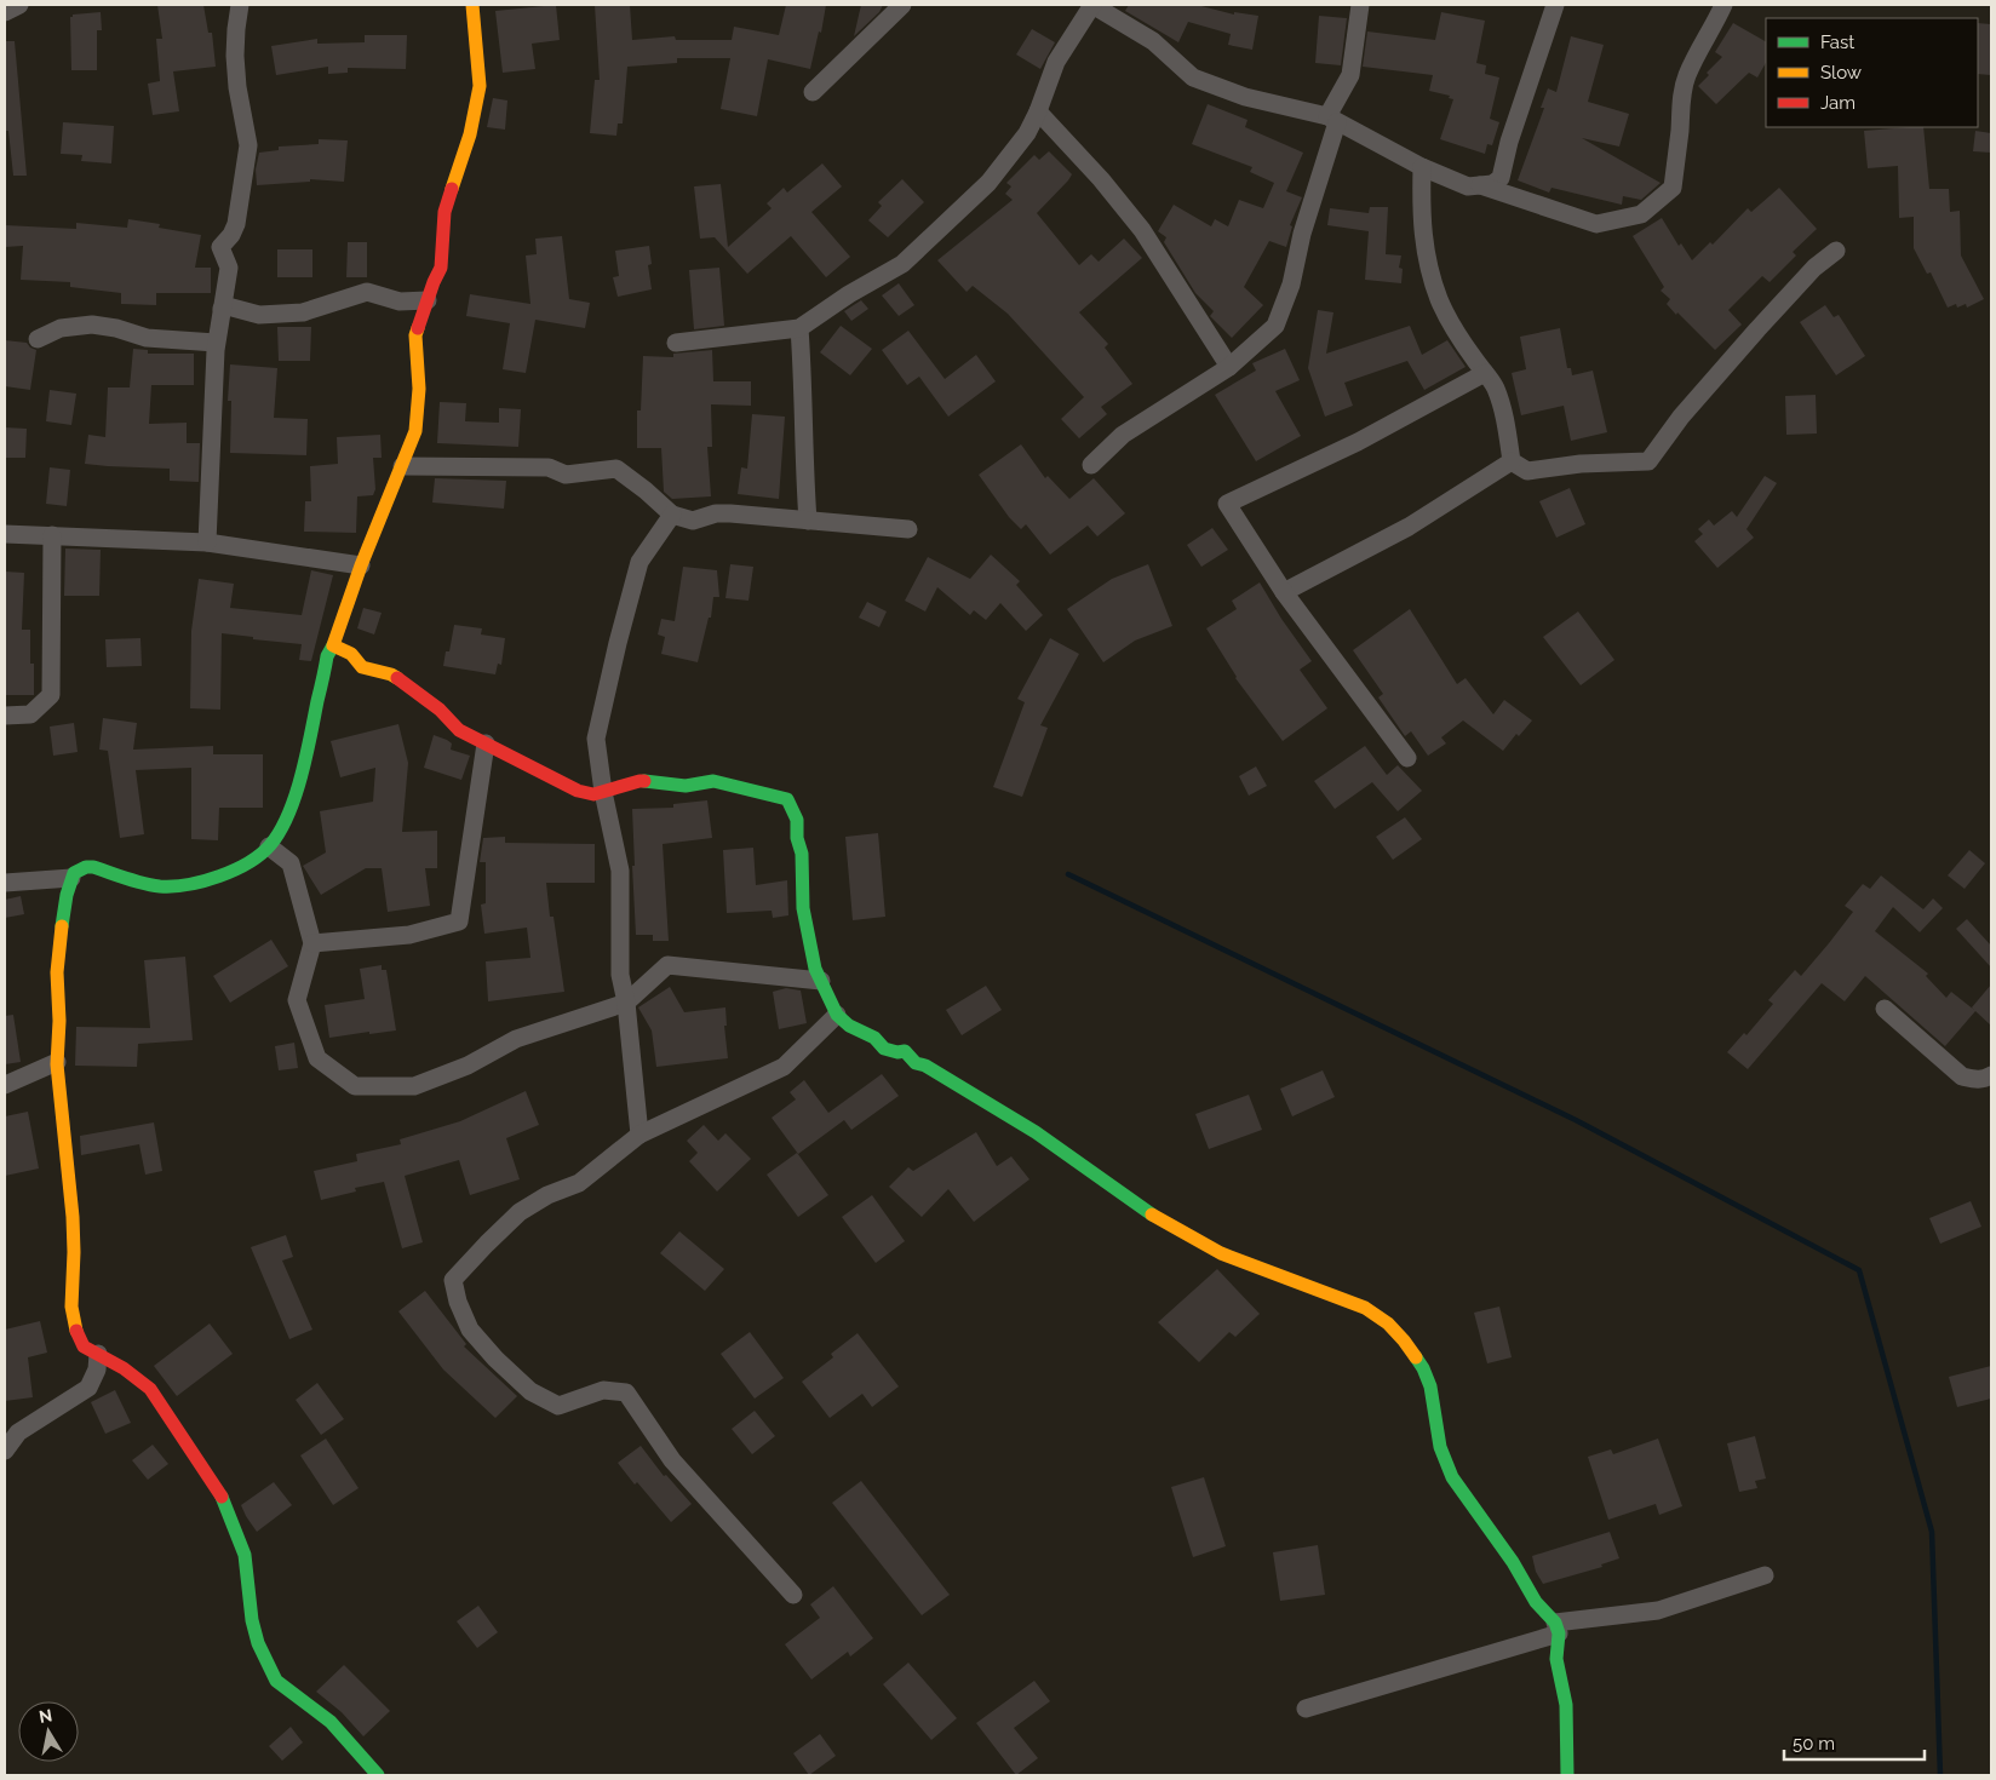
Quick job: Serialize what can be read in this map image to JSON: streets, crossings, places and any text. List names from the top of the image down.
{
  "legend": ["Fast", "Slow", "Jam"],
  "scale_bar": "50 m",
  "north": "top"
}
